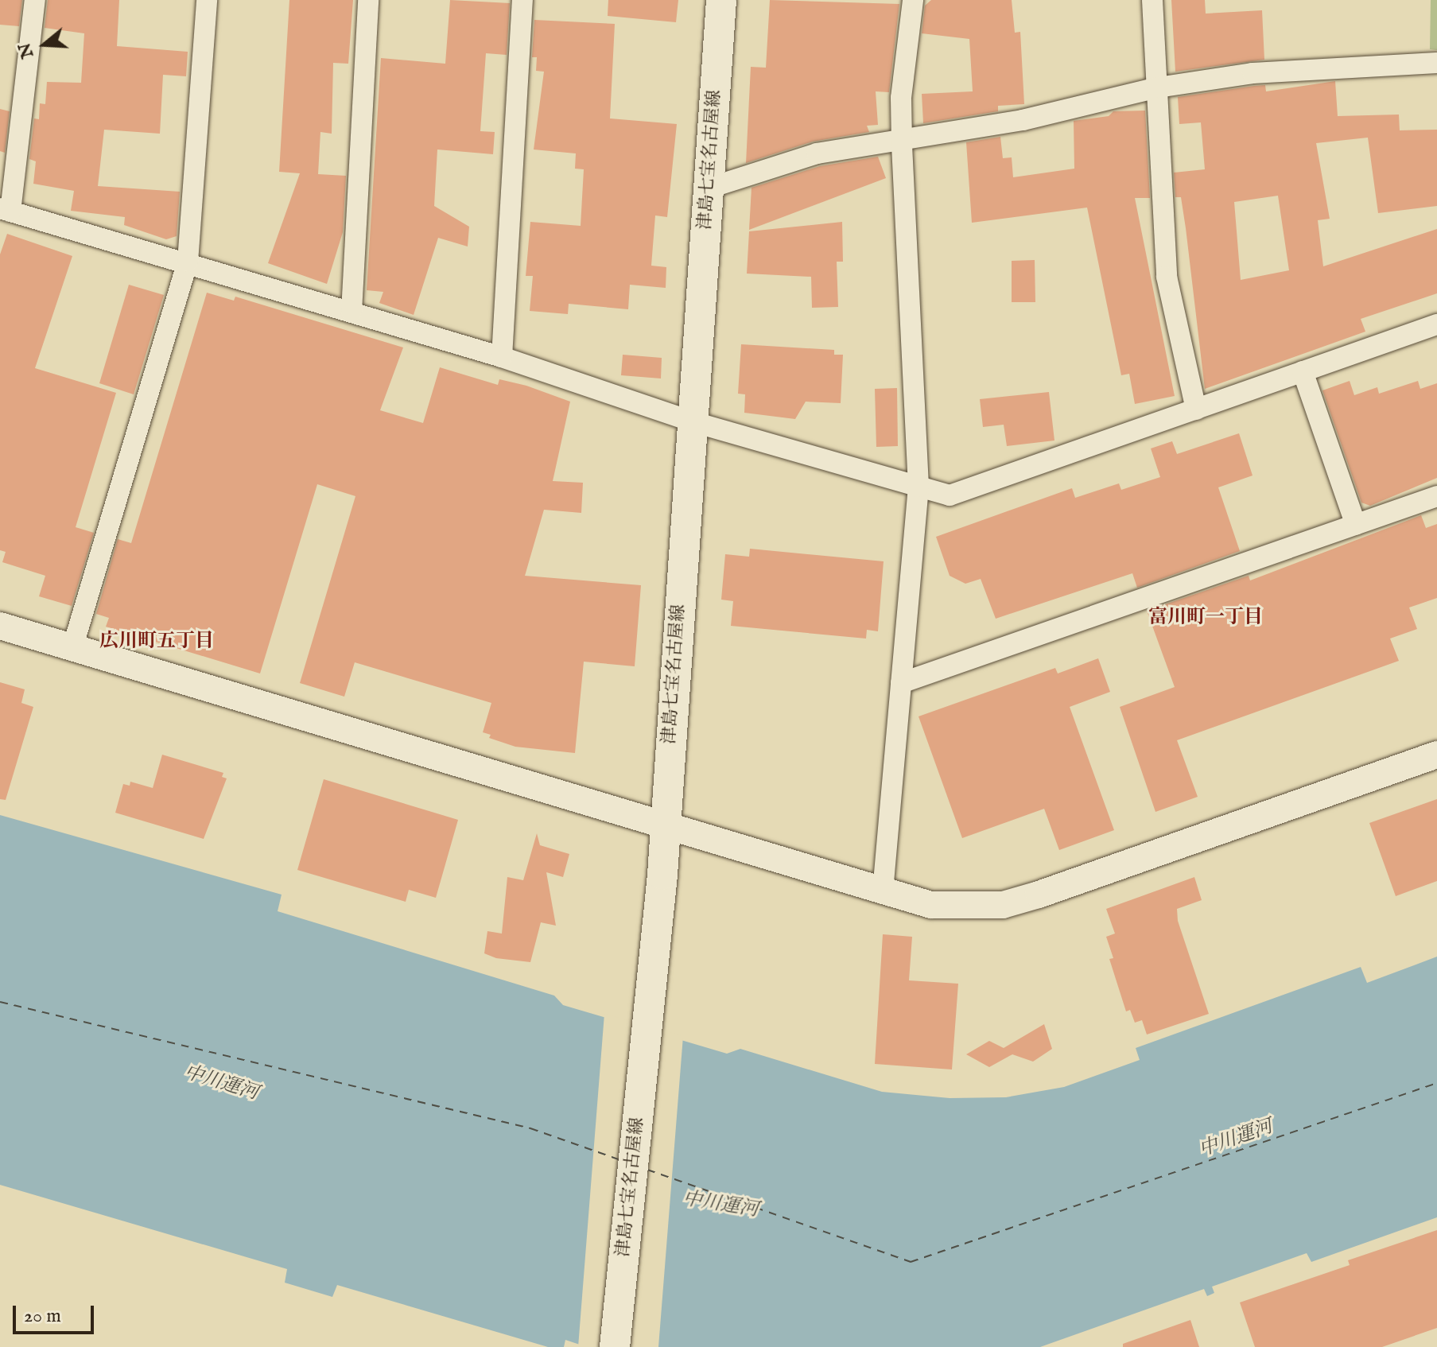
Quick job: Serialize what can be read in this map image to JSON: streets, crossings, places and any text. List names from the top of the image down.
{
  "streets": {
    "main road": ["津島七宝名古屋線"]
  },
  "districts": ["富川町一丁目", "広川町五丁目"],
  "water": ["中川運河"],
  "scale_bar": "20 m",
  "north": "left"
}
